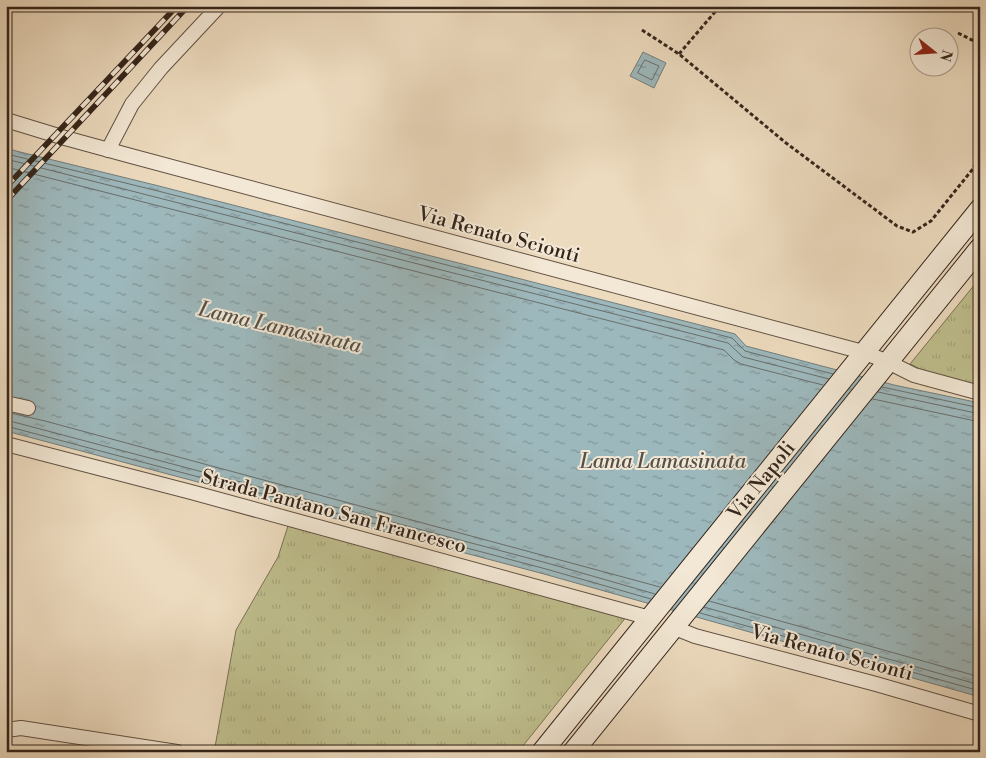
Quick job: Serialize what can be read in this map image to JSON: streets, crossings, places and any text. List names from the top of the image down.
{
  "streets": {
    "main road": ["Via Napoli"],
    "street": ["Via Renato Scionti", "Strada Pantano San Francesco"]
  },
  "crossings": [
    ["Via Renato Scionti", "Via Napoli"],
    ["Via Napoli", "Strada Pantano San Francesco"]
  ],
  "water": ["Lama Lamasinata"],
  "north": "right"
}
